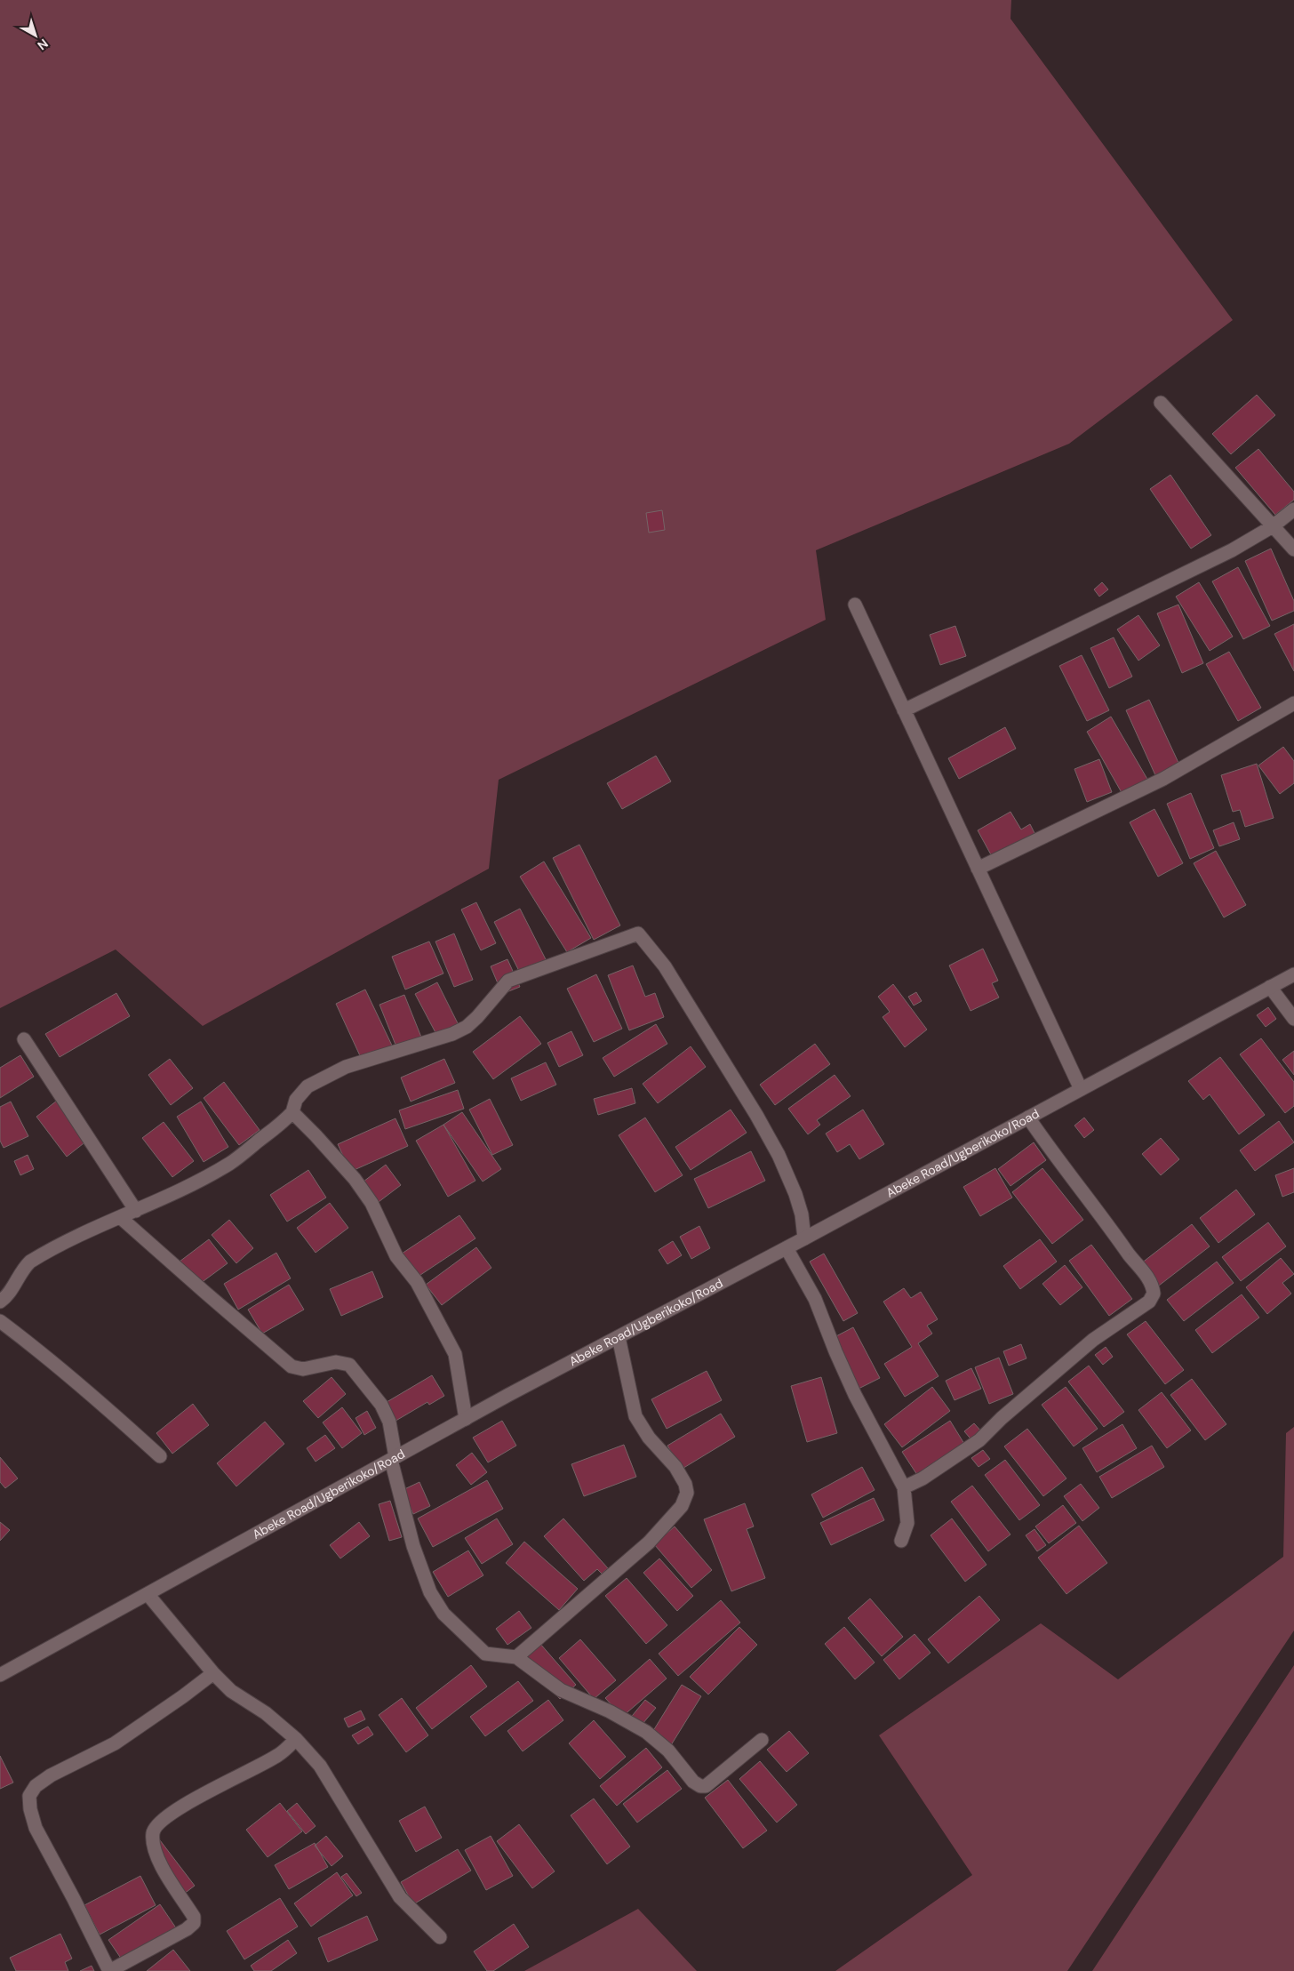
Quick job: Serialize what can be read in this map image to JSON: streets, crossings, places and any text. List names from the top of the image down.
{
  "streets": {
    "street": ["Abeke Road/Ugberikoko/Road"]
  },
  "north": "bottom right"
}
